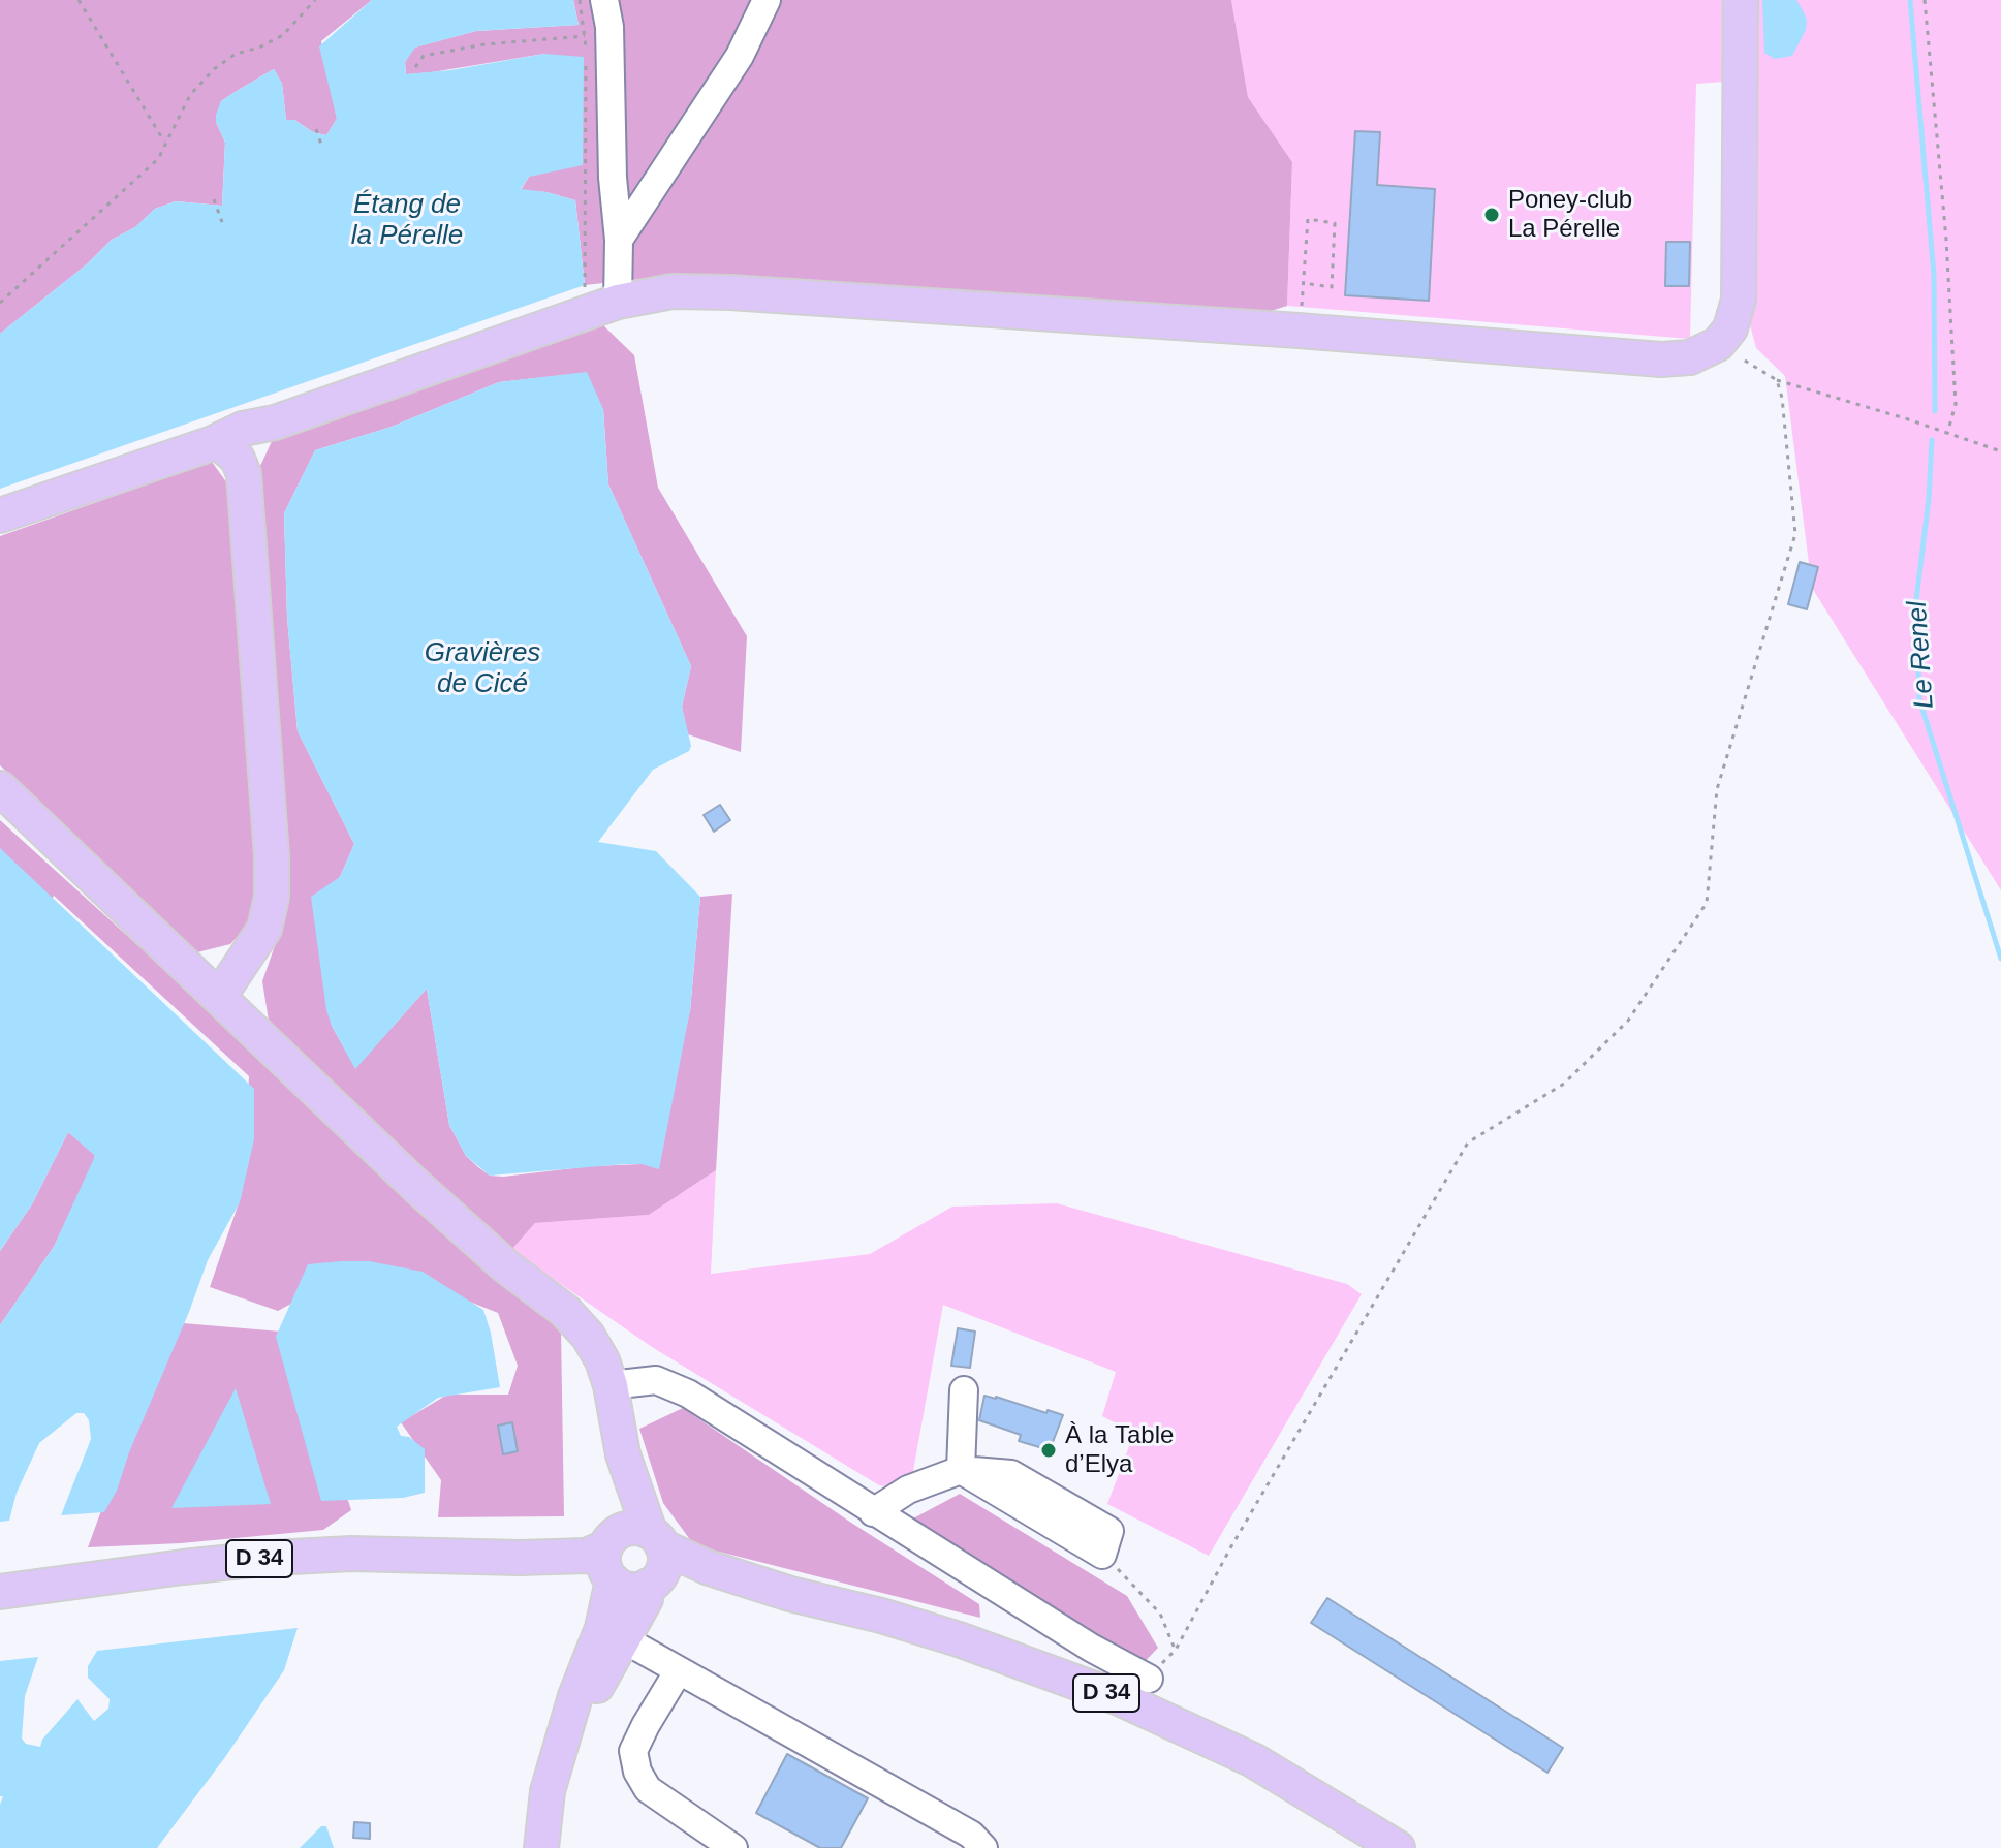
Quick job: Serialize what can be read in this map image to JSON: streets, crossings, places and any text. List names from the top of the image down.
{
  "streets": {
    "main road": ["D 34"]
  },
  "water": ["Étang de la Pérelle", "Gravières de Cicé", "Le Renel"],
  "places": ["Poney-club La Pérelle", "À la Table d’Elya"]
}
